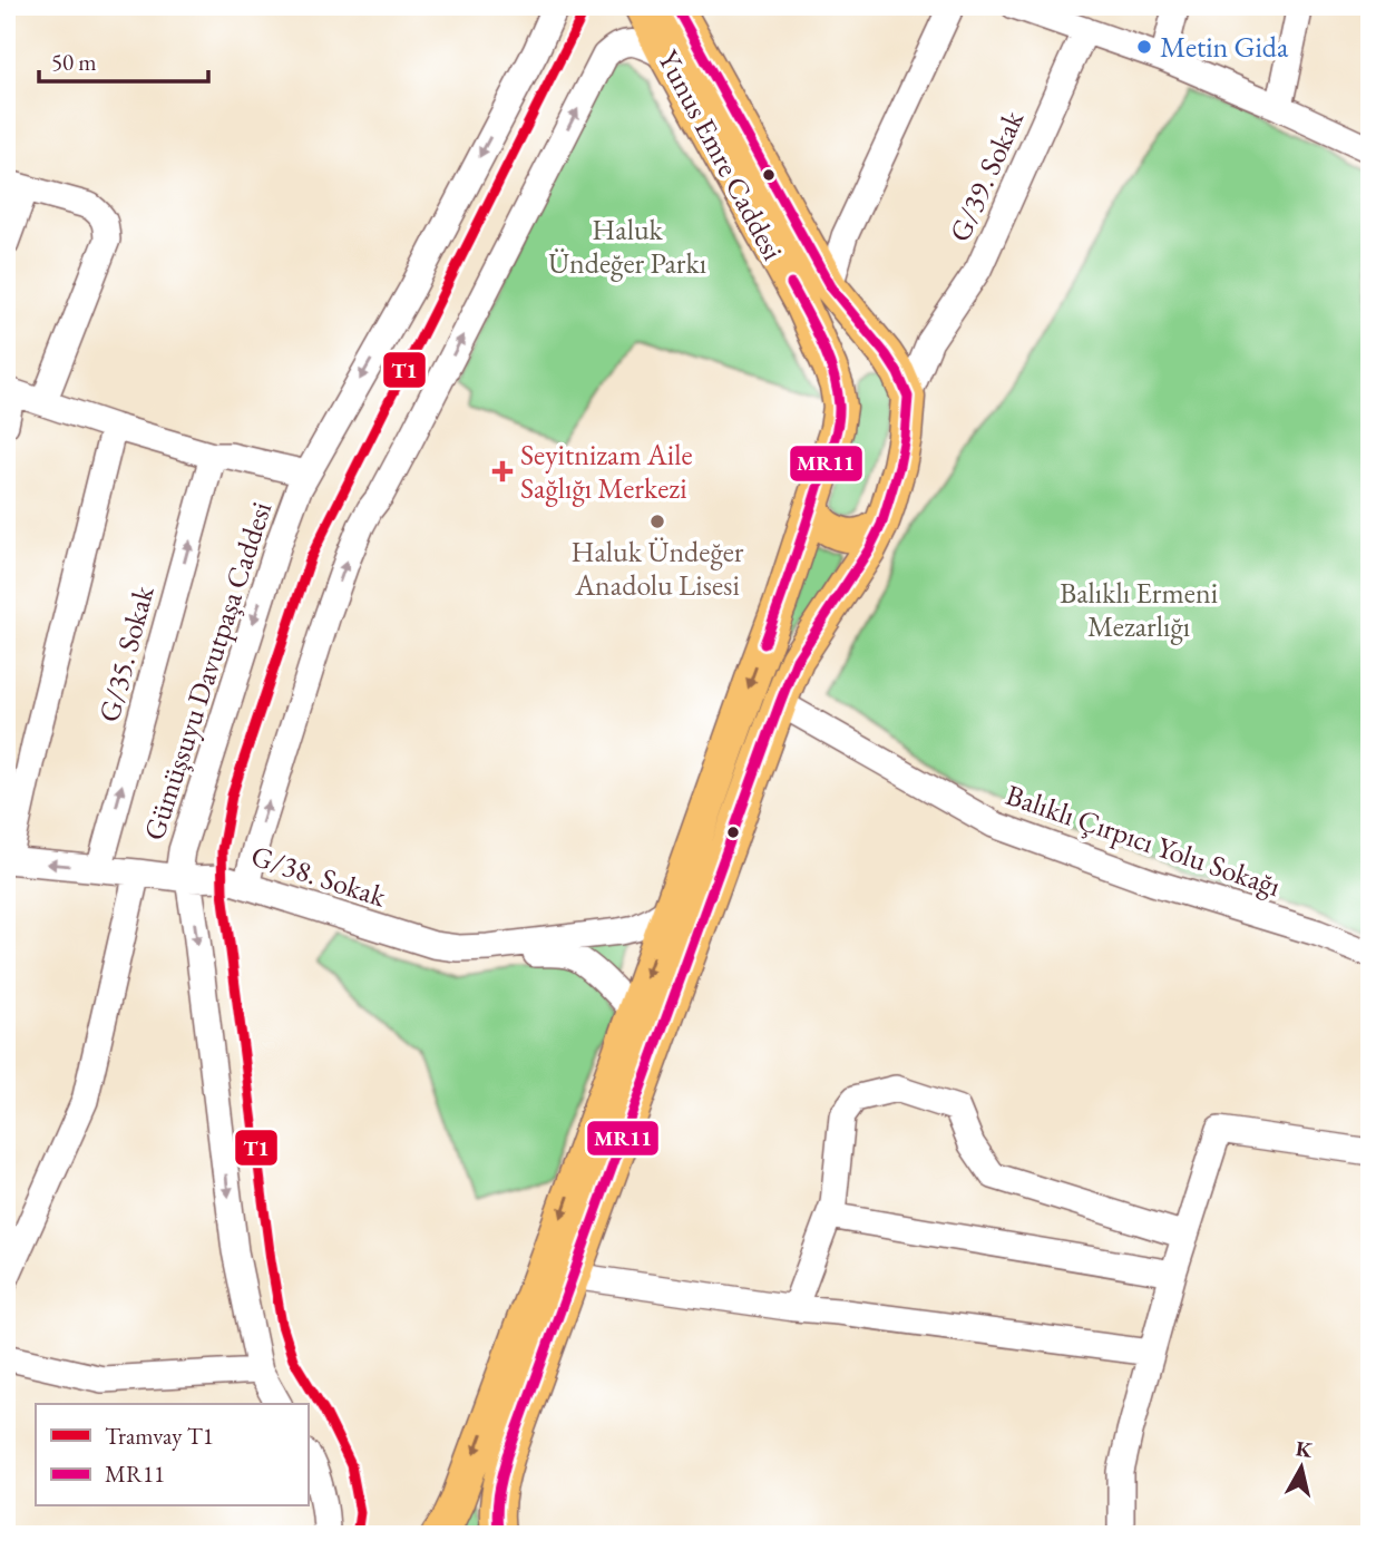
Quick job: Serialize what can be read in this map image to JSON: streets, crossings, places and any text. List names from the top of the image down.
{
  "streets": {
    "main road": ["Yunus Emre Caddesi"],
    "street": [
      "G/39. Sokak",
      "G/35. Sokak",
      "Gümüşsuyu Davutpaşa Caddesi",
      "Balıklı Çırpıcı Yolu Sokağı",
      "G/38. Sokak"
    ]
  },
  "crossings": [
    ["Yunus Emre Caddesi", "G/39. Sokak"],
    ["Yunus Emre Caddesi", "G/38. Sokak"],
    ["Gümüşsuyu Davutpaşa Caddesi", "G/38. Sokak"]
  ],
  "parks": ["Haluk Ündeğer Parkı", "Balıklı Ermeni Mezarlığı"],
  "places": {
    "other": ["Metin Gida", "Haluk Ündeğer Anadolu Lisesi"],
    "health": ["Seyitnizam Aile Sağlığı Merkezi"]
  },
  "lines": ["tram line T1", "transit line MR11"],
  "legend": ["Tramvay T1", "MR11"],
  "scale_bar": "50 m",
  "north": "top"
}
